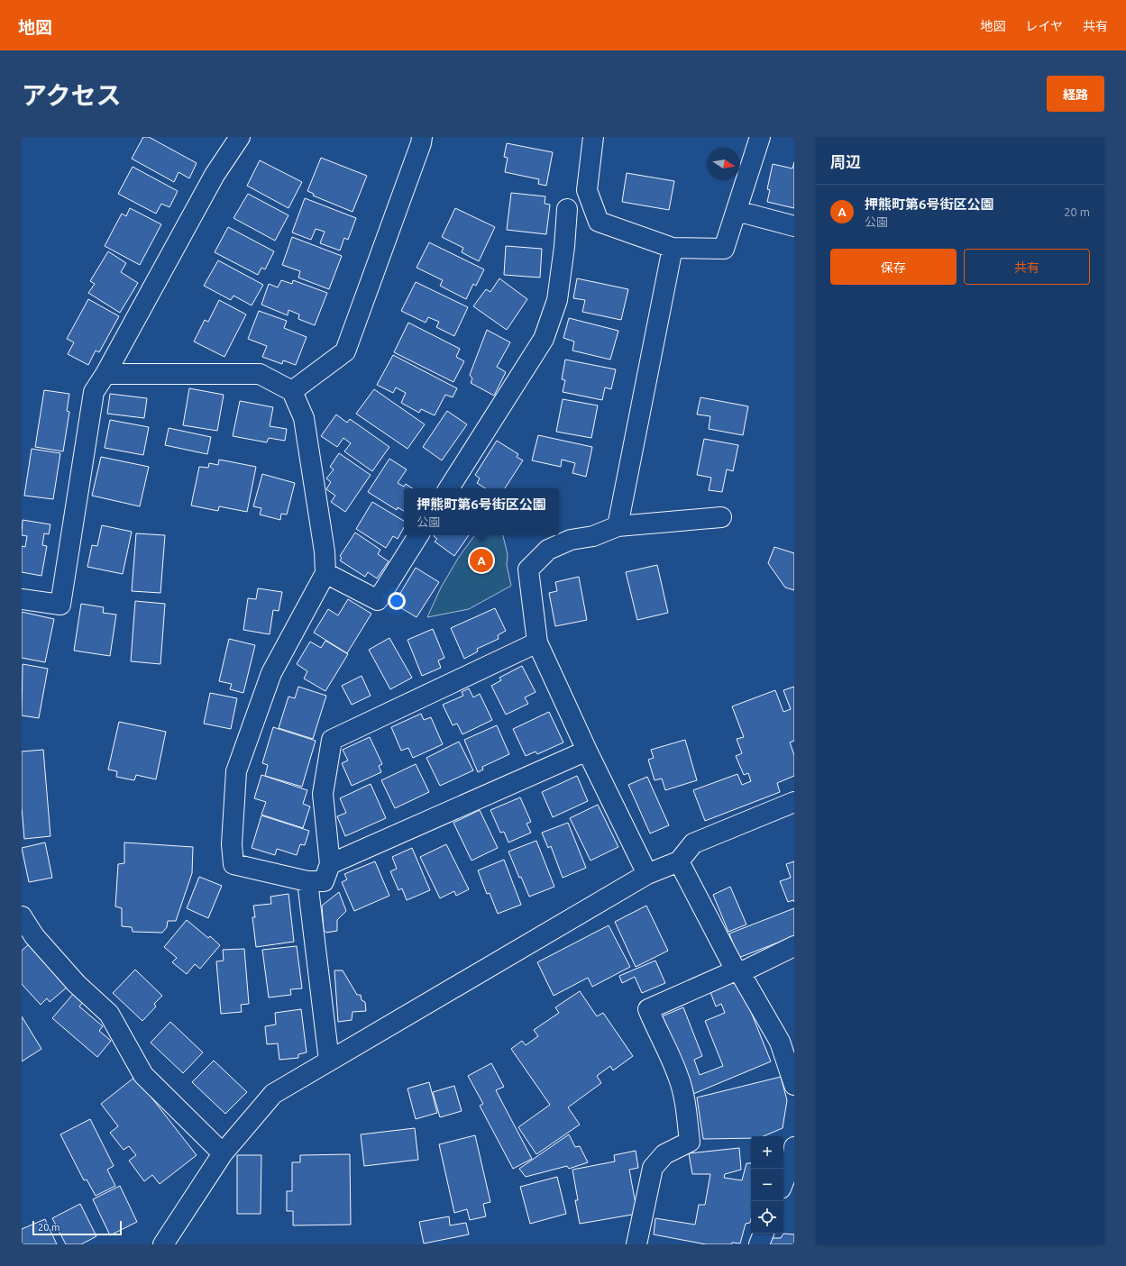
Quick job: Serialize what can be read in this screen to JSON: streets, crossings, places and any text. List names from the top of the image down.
{
  "scale_bar": "20 m",
  "north": "right",
  "page": {
    "header": "地図",
    "nav": ["地図", "レイヤ", "共有"],
    "title": "アクセス",
    "buttons": [
      "経路",
      ["保存", "共有"]
    ],
    "heading": "周辺",
    "list": [
      {
        "mark": "A",
        "name": "押熊町第6号街区公園",
        "note": "公園",
        "value": "20 m"
      }
    ],
    "popup": ["押熊町第6号街区公園", "公園"],
    "pins": "A",
    "map_buttons": ["+", "−"],
    "scale": "20 m"
  }
}
